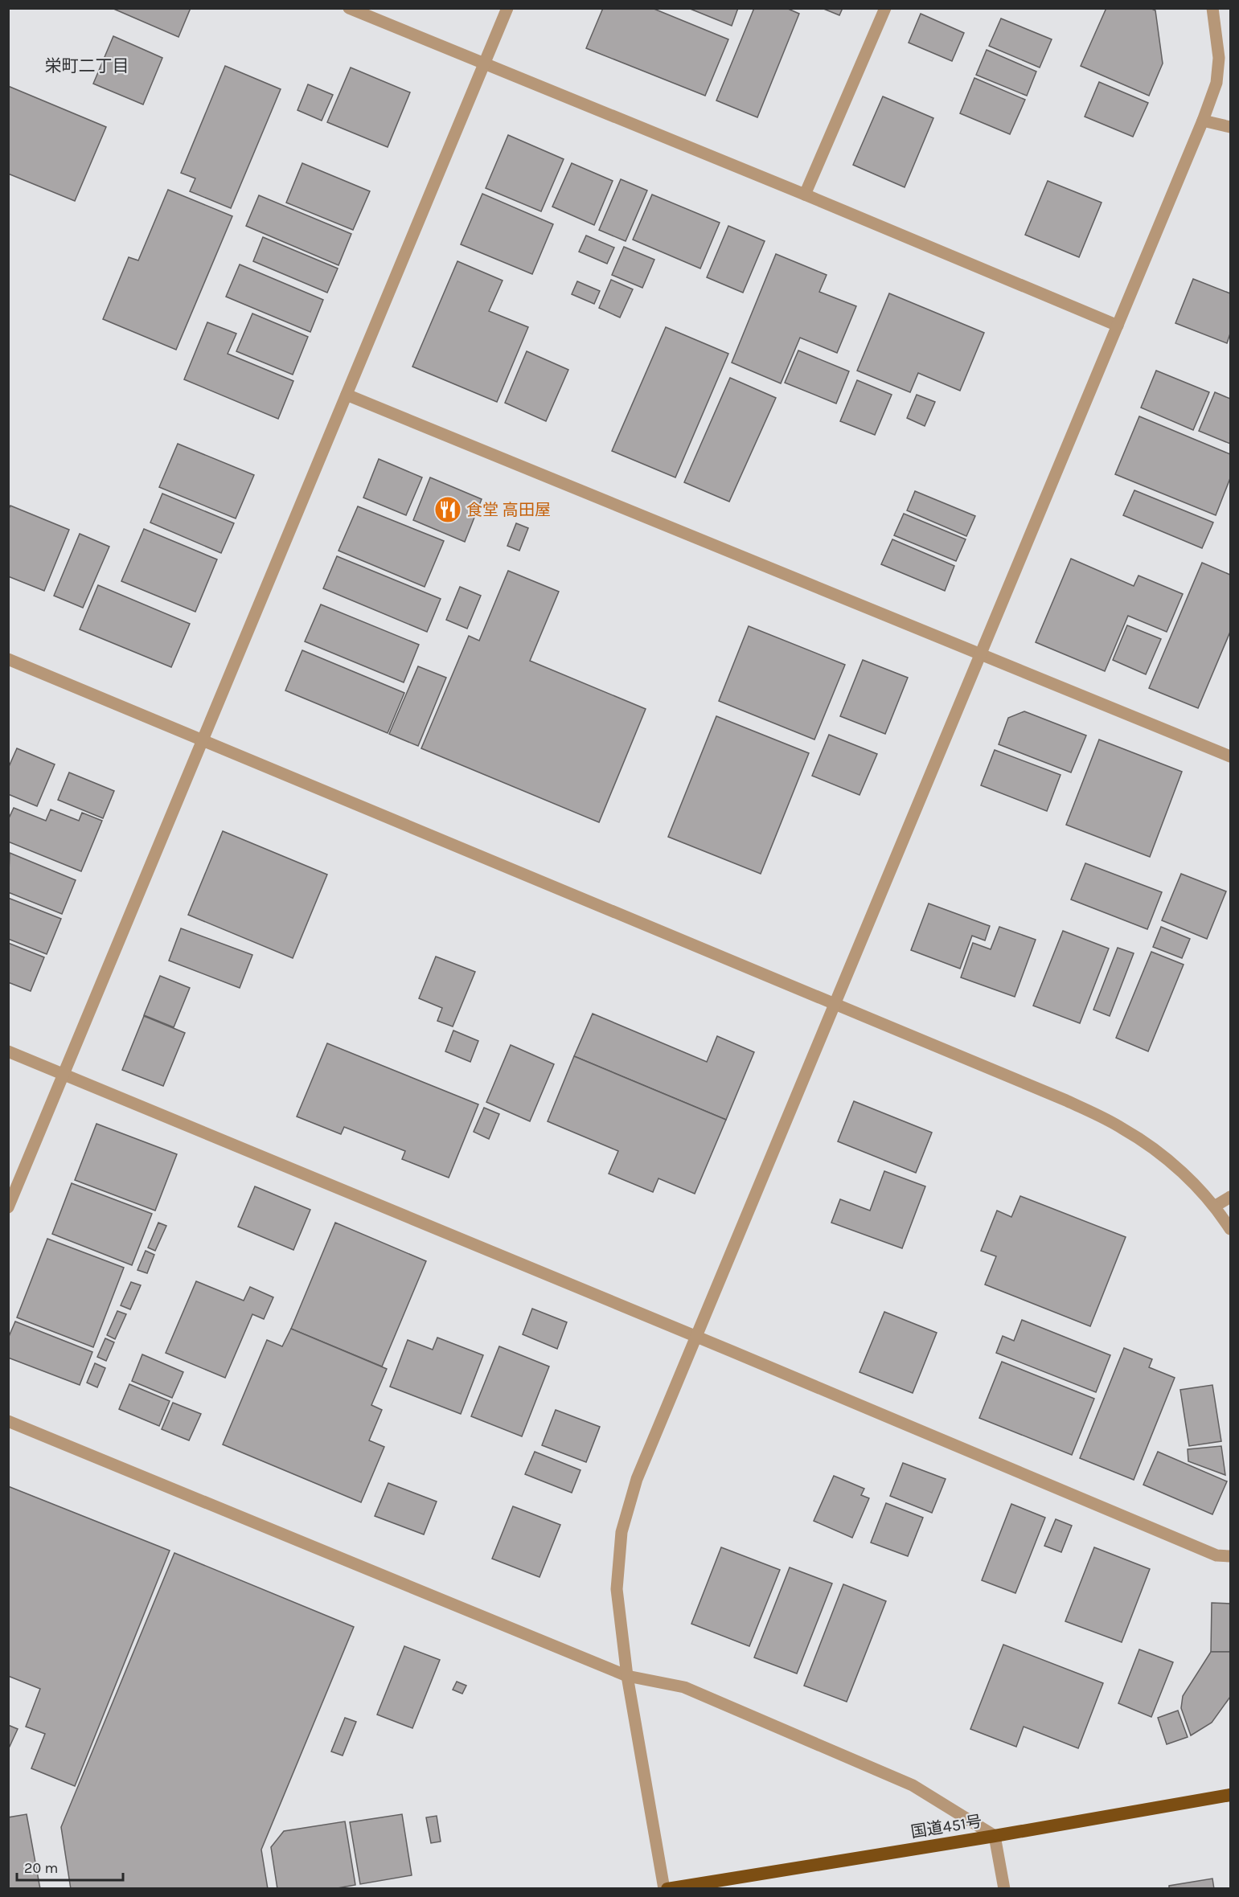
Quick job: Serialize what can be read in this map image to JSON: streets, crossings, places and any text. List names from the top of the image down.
{
  "streets": {
    "highway": ["国道451号"]
  },
  "districts": ["栄町二丁目"],
  "places": {
    "restaurant": ["食堂 高田屋"]
  },
  "scale_bar": "20 m"
}
